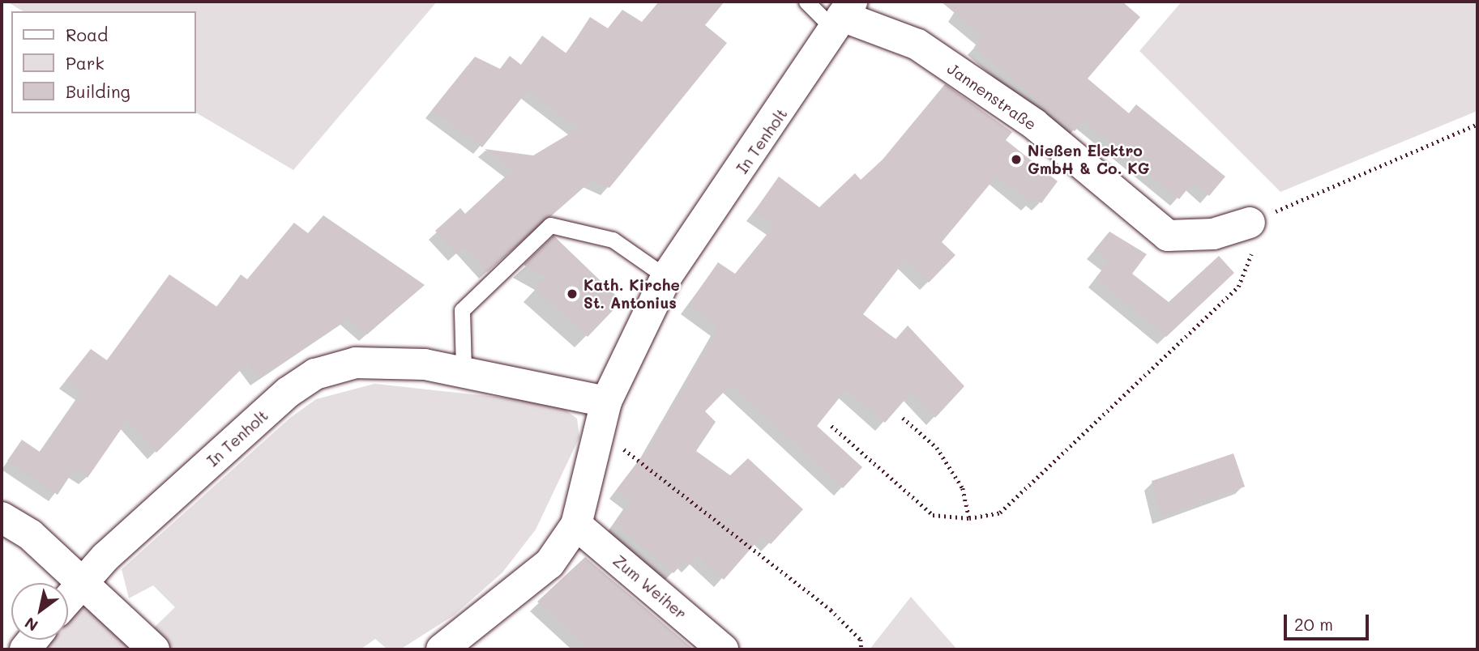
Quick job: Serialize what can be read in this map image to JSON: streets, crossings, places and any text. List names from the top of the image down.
{
  "streets": {
    "street": ["Jannenstraße", "In Tenholt", "Zum Weiher"]
  },
  "crossings": [
    ["Jannenstraße", "In Tenholt"],
    ["In Tenholt", "Zum Weiher"]
  ],
  "places": ["Nießen Elektro GmbH & Co. KG", "Kath. Kirche St. Antonius"],
  "legend": ["Road", "Park", "Building"],
  "scale_bar": "20 m",
  "north": "bottom left"
}
